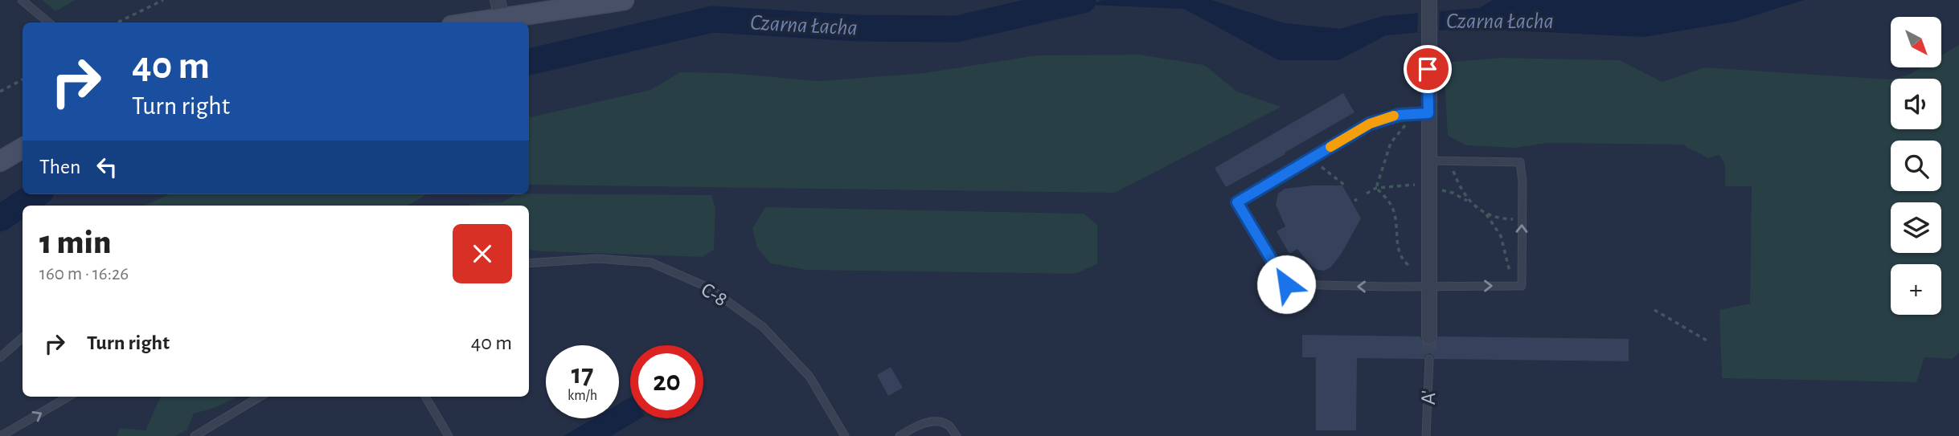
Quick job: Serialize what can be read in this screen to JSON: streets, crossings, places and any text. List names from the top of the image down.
{
  "streets": {
    "lane": ["C-8", "A'"]
  },
  "water": ["Czarna Łacha"],
  "north": "bottom right",
  "page": {
    "map_buttons": "+",
    "turn": ["40 m", "Turn right"],
    "then": "Then",
    "heading": ["1 min", "160 m · 16:26"],
    "list": [
      {
        "name": "Turn right",
        "value": "40 m"
      }
    ],
    "speed": "17 km/h",
    "limit": "20"
  }
}
